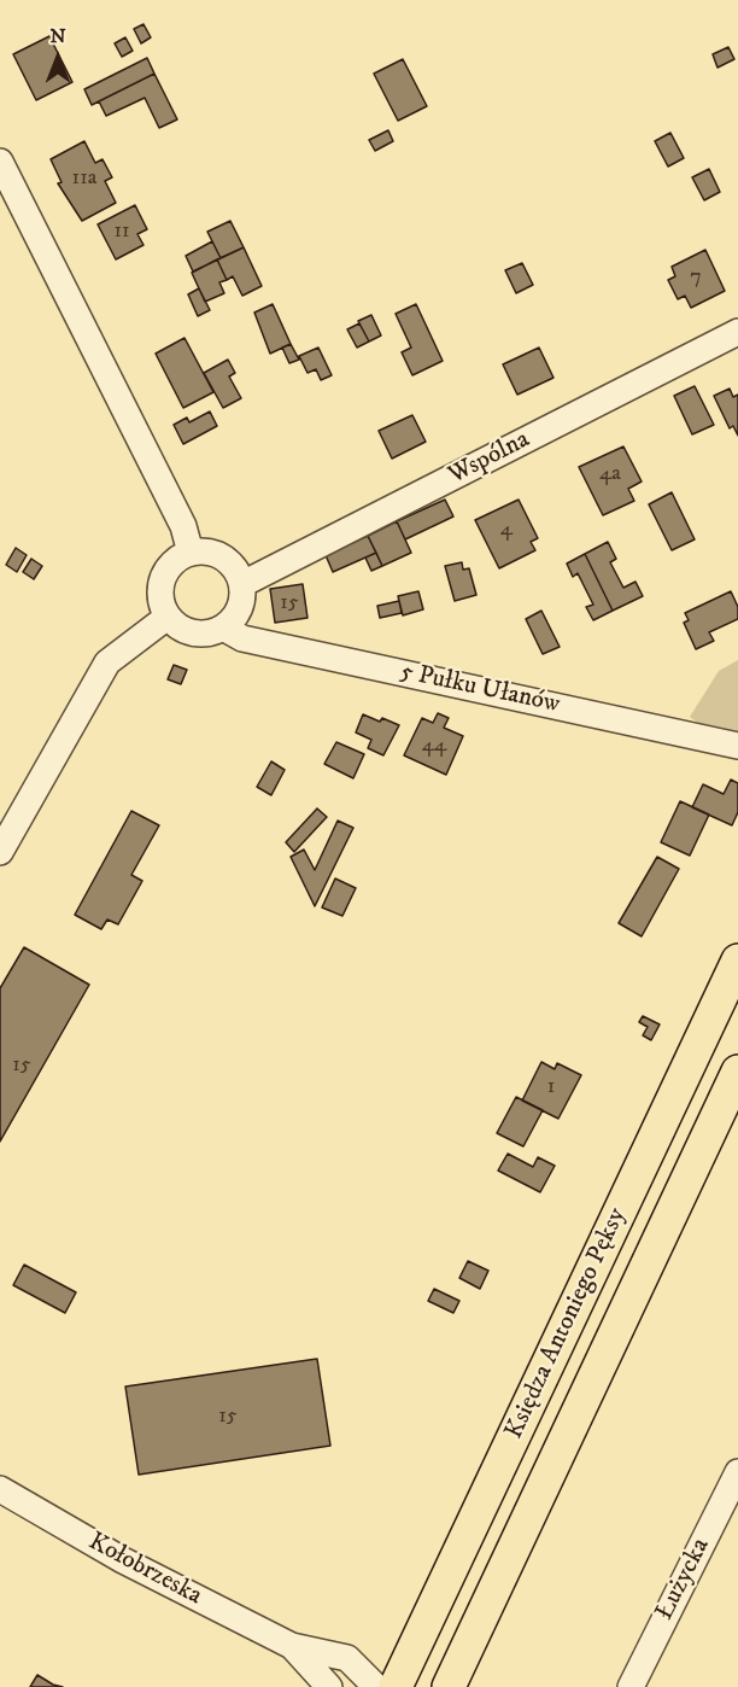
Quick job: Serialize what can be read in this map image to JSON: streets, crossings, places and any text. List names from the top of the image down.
{
  "streets": {
    "main road": ["Księdza Antoniego Pęksy"],
    "street": [
      "Wspólna",
      "5 Pułku Ułanów",
      "Kołobrzeska",
      "Łużycka"
    ]
  },
  "crossings": [
    ["Wspólna", "5 Pułku Ułanów"]
  ],
  "house_numbers": [
    "11a",
    "11",
    "7",
    "4a",
    "4",
    "15",
    "44",
    "15",
    "1",
    "15"
  ],
  "north": "top"
}
